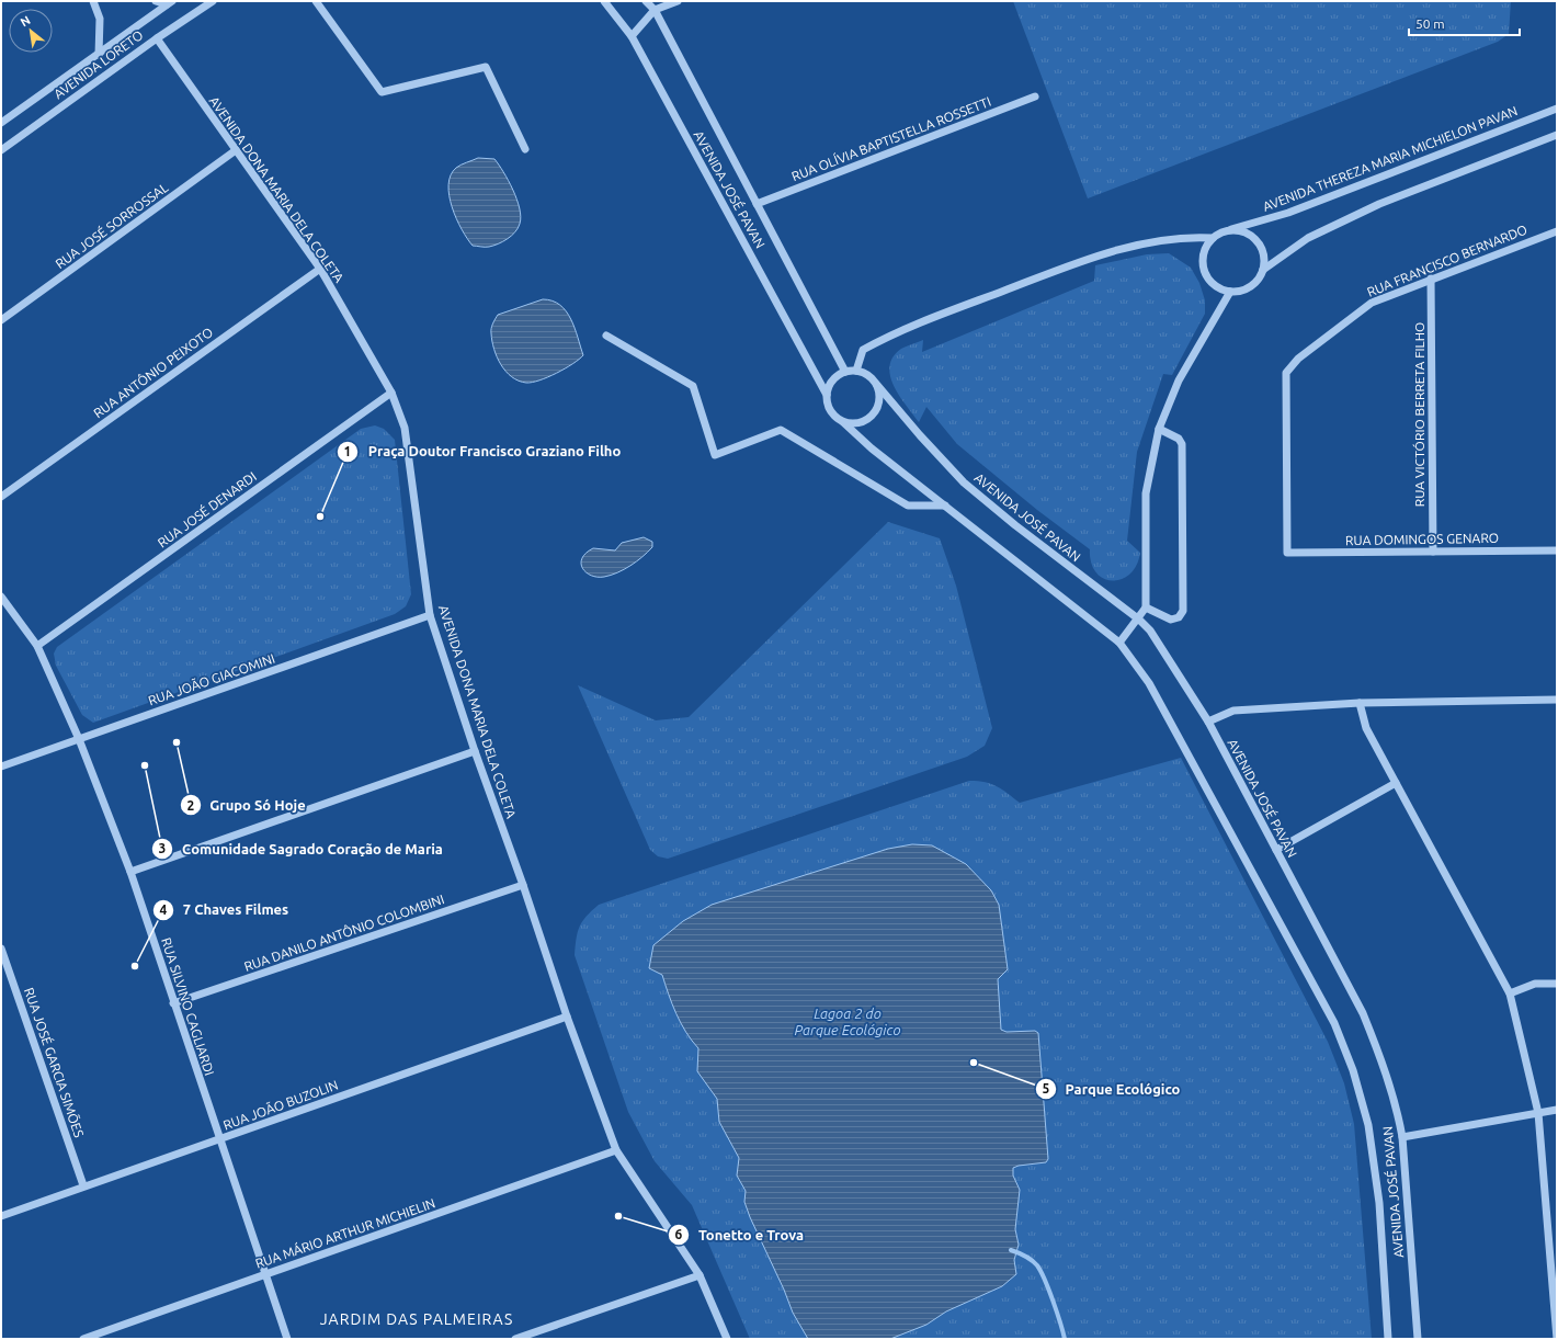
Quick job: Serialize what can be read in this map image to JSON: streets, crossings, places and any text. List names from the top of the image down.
{
  "streets": {
    "street": [
      "AVENIDA LORETO",
      "RUA OLÍVIA BAPTISTELLA ROSSETTI",
      "AVENIDA THEREZA MARIA MICHIELON PAVAN",
      "AVENIDA DONA MARIA DELA COLETA",
      "AVENIDA JOSÉ PAVAN",
      "RUA JOSÉ SORROSSAL",
      "RUA FRANCISCO BERNARDO",
      "RUA ANTÔNIO PEIXOTO",
      "RUA VICTÓRIO BERRETA FILHO",
      "RUA JOSÉ DENARDI",
      "RUA DOMINGOS GENARO",
      "RUA JOÃO GIACOMINI",
      "RUA DANILO ANTÔNIO COLOMBINI",
      "RUA SILVINO CAGLIARDI",
      "RUA JOSÉ GARCIA SIMÕES",
      "RUA JOÃO BUZOLIN",
      "RUA MÁRIO ARTHUR MICHIELIN"
    ]
  },
  "crossings": [
    ["AVENIDA LORETO", "AVENIDA DONA MARIA DELA COLETA"],
    ["RUA OLÍVIA BAPTISTELLA ROSSETTI", "AVENIDA JOSÉ PAVAN"],
    ["AVENIDA DONA MARIA DELA COLETA", "RUA JOSÉ SORROSSAL"],
    ["AVENIDA DONA MARIA DELA COLETA", "RUA ANTÔNIO PEIXOTO"],
    ["AVENIDA DONA MARIA DELA COLETA", "RUA JOSÉ DENARDI"],
    ["AVENIDA DONA MARIA DELA COLETA", "RUA JOÃO GIACOMINI"],
    ["AVENIDA DONA MARIA DELA COLETA", "RUA DANILO ANTÔNIO COLOMBINI"],
    ["AVENIDA DONA MARIA DELA COLETA", "RUA JOÃO BUZOLIN"],
    ["AVENIDA DONA MARIA DELA COLETA", "RUA MÁRIO ARTHUR MICHIELIN"],
    ["RUA FRANCISCO BERNARDO", "RUA VICTÓRIO BERRETA FILHO"],
    ["RUA FRANCISCO BERNARDO", "RUA DOMINGOS GENARO"],
    ["RUA VICTÓRIO BERRETA FILHO", "RUA DOMINGOS GENARO"],
    ["RUA JOSÉ DENARDI", "RUA SILVINO CAGLIARDI"],
    ["RUA JOÃO GIACOMINI", "RUA SILVINO CAGLIARDI"],
    ["RUA DANILO ANTÔNIO COLOMBINI", "RUA SILVINO CAGLIARDI"],
    ["RUA SILVINO CAGLIARDI", "RUA JOÃO BUZOLIN"],
    ["RUA SILVINO CAGLIARDI", "RUA MÁRIO ARTHUR MICHIELIN"],
    ["RUA JOSÉ GARCIA SIMÕES", "RUA JOÃO BUZOLIN"]
  ],
  "districts": ["JARDIM DAS PALMEIRAS"],
  "water": ["Lagoa 2 do Parque Ecológico"],
  "places": [
    "Praça Doutor Francisco Graziano Filho",
    "Grupo Só Hoje",
    "Comunidade Sagrado Coração de Maria",
    "7 Chaves Filmes",
    "Parque Ecológico",
    "Tonetto e Trova"
  ],
  "scale_bar": "50 m",
  "north": "top left"
}
